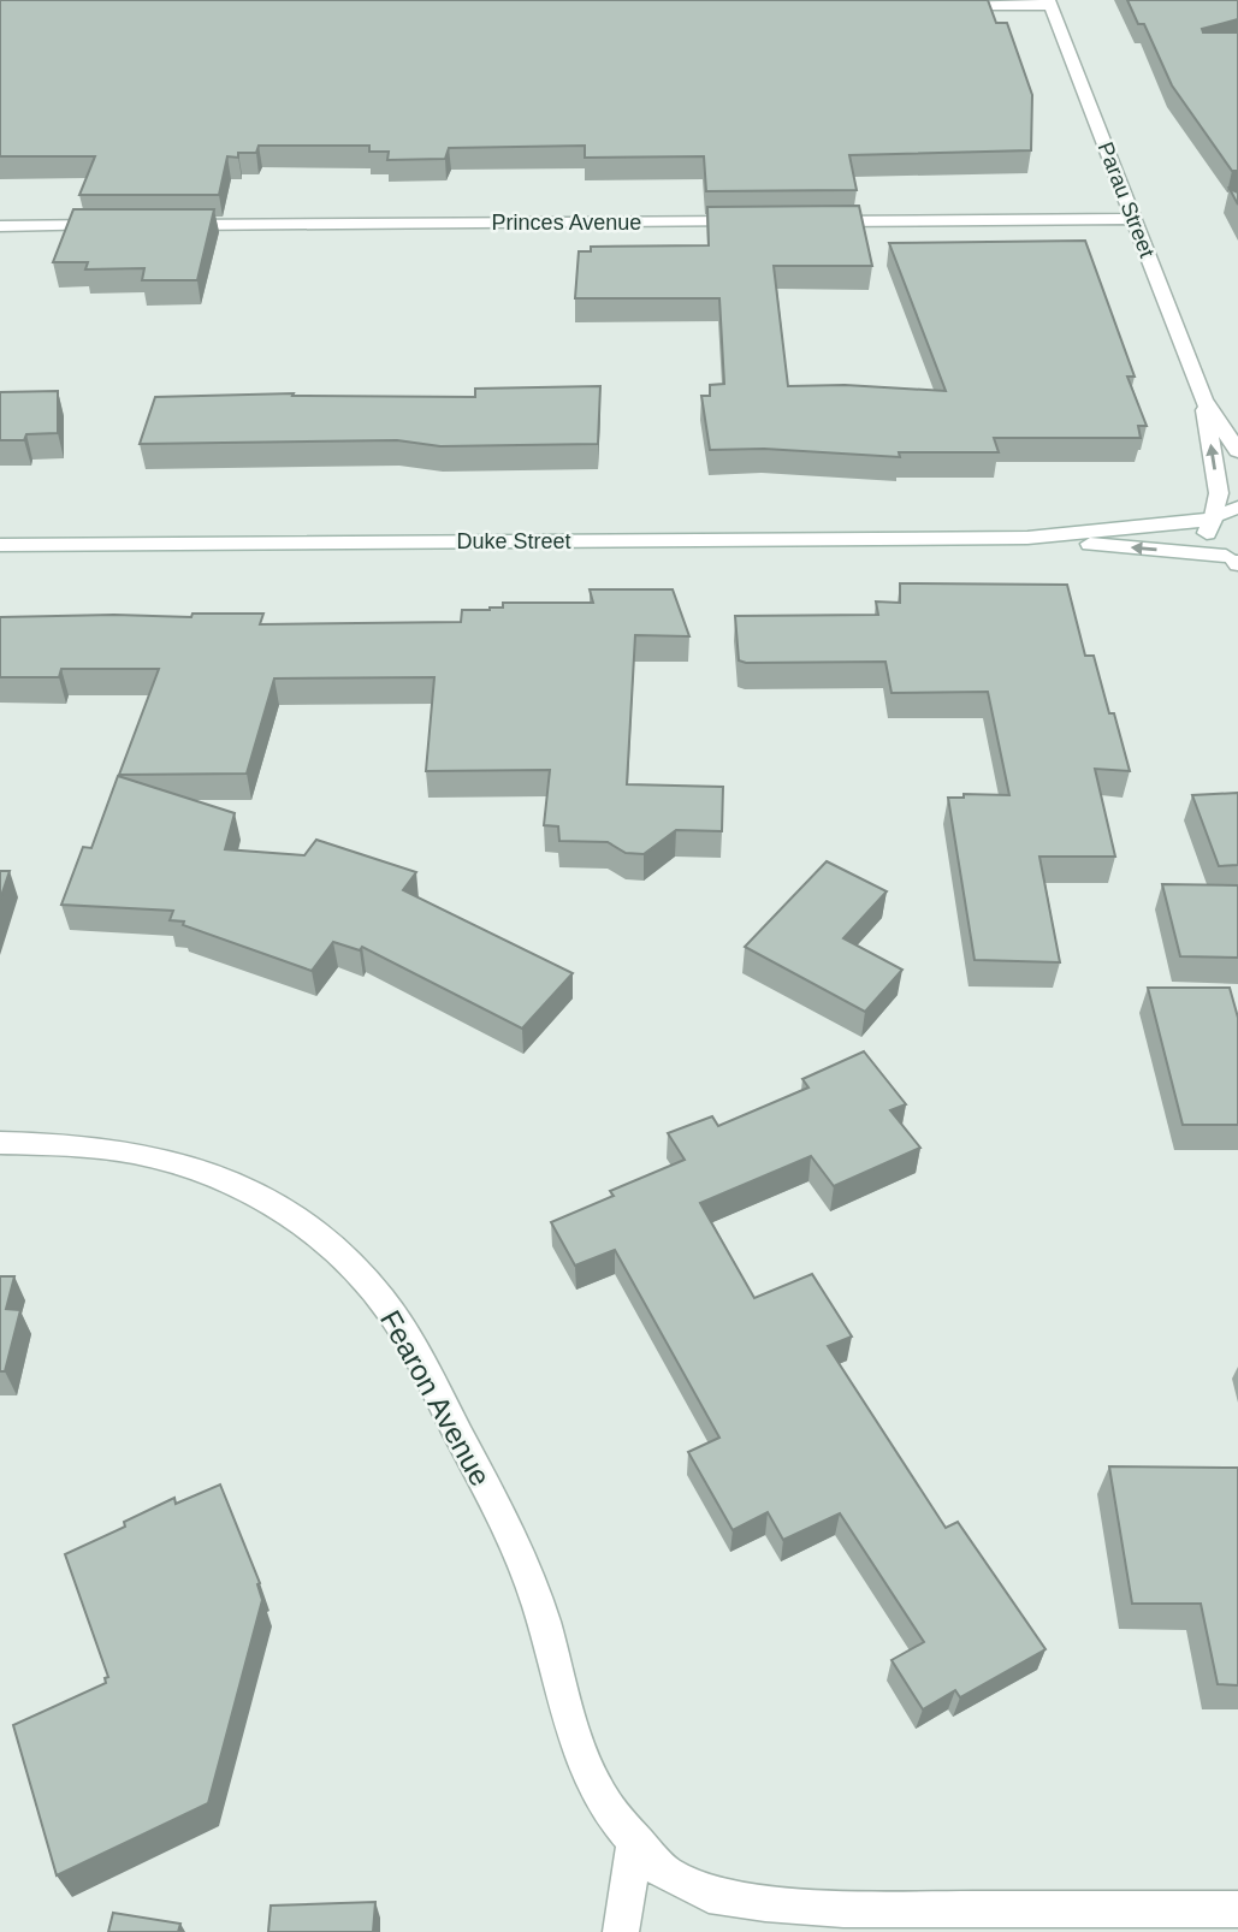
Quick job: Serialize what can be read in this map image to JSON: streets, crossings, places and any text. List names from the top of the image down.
{
  "streets": {
    "street": [
      "Parau Street",
      "Princes Avenue",
      "Duke Street",
      "Fearon Avenue"
    ]
  },
  "crossings": [
    ["Parau Street", "Duke Street"]
  ]
}
